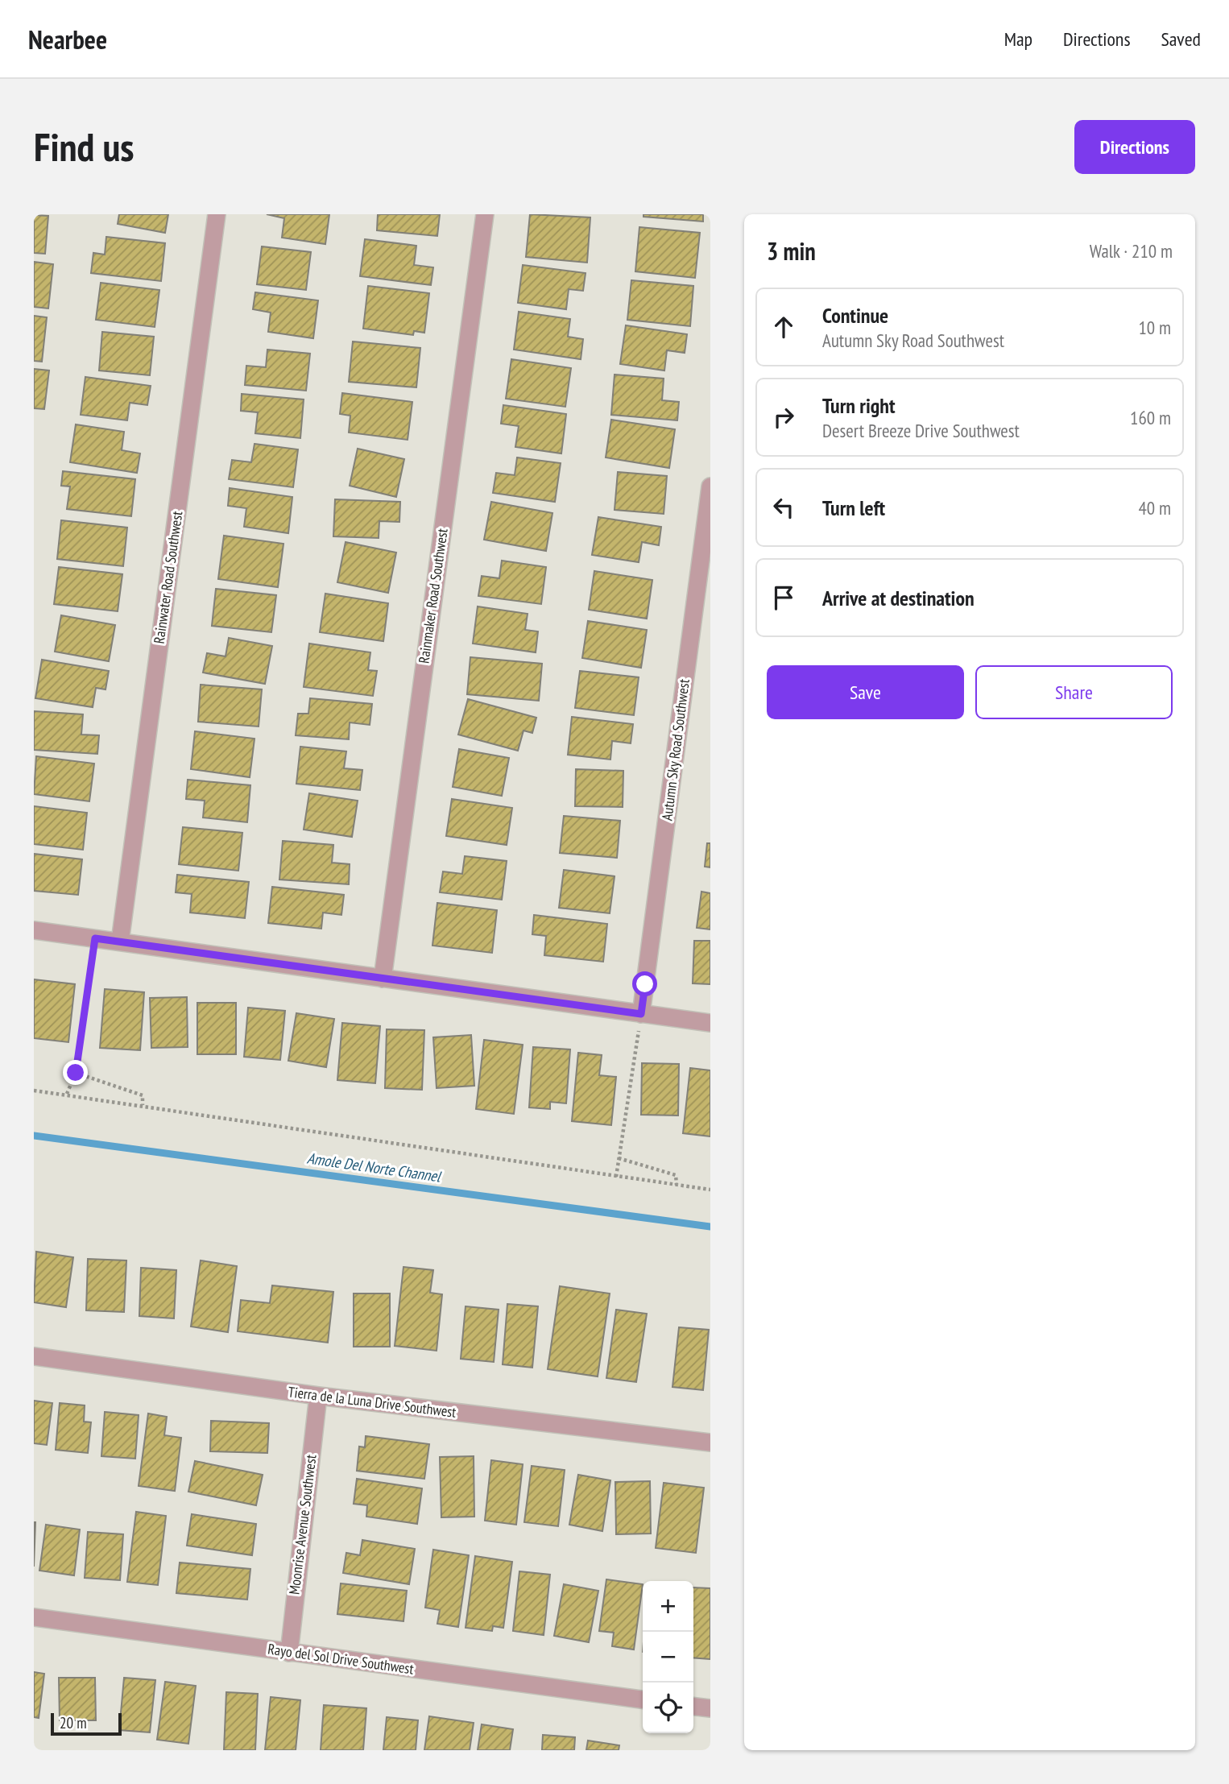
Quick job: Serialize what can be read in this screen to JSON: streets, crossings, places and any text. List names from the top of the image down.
{
  "streets": {
    "street": [
      "Rainwater Road Southwest",
      "Rainmaker Road Southwest",
      "Autumn Sky Road Southwest",
      "Tierra de la Luna Drive Southwest",
      "Moonrise Avenue Southwest",
      "Rayo del Sol Drive Southwest"
    ]
  },
  "crossings": [
    ["Tierra de la Luna Drive Southwest", "Moonrise Avenue Southwest"],
    ["Moonrise Avenue Southwest", "Rayo del Sol Drive Southwest"]
  ],
  "water": ["Amole Del Norte Channel"],
  "scale_bar": "20 m",
  "page": {
    "header": "Nearbee",
    "nav": ["Map", "Directions", "Saved"],
    "buttons": [
      "Directions",
      ["Save", "Share"]
    ],
    "title": "Find us",
    "heading": ["3 min", "Walk · 210 m"],
    "list": [
      ["Continue", "Autumn Sky Road Southwest", "10 m"],
      ["Turn right", "Desert Breeze Drive Southwest", "160 m"],
      ["Turn left", "40 m"],
      "Arrive at destination"
    ],
    "map_buttons": ["+", "−"],
    "scale": "20 m"
  }
}
